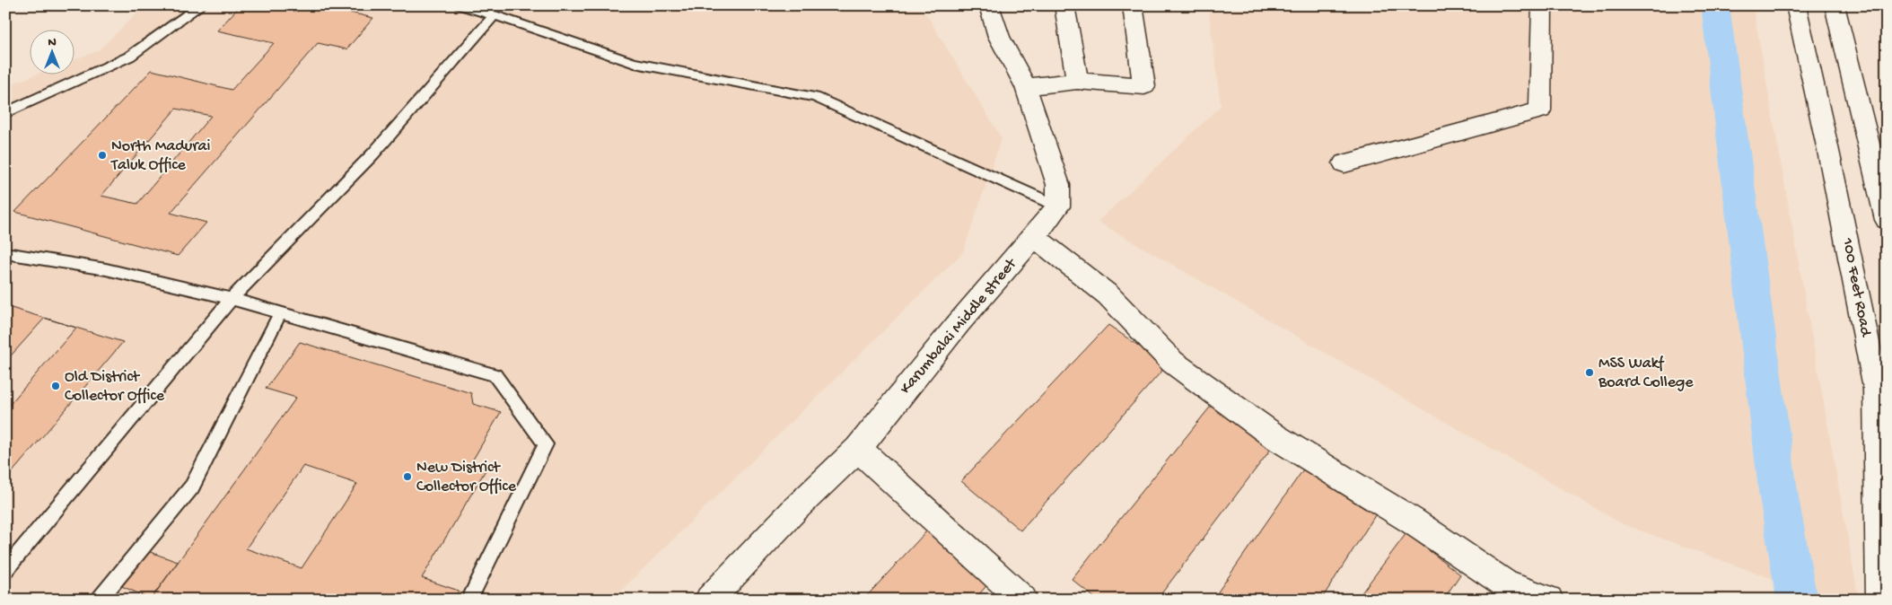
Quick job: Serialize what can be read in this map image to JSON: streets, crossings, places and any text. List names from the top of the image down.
{
  "streets": {
    "street": ["100 Feet Road", "Karumbalai Middle street"]
  },
  "places": [
    "North Madurai Taluk Office",
    "MSS Wakf Board College",
    "Old District Collector Office",
    "New District Collector Office"
  ],
  "north": "top"
}
